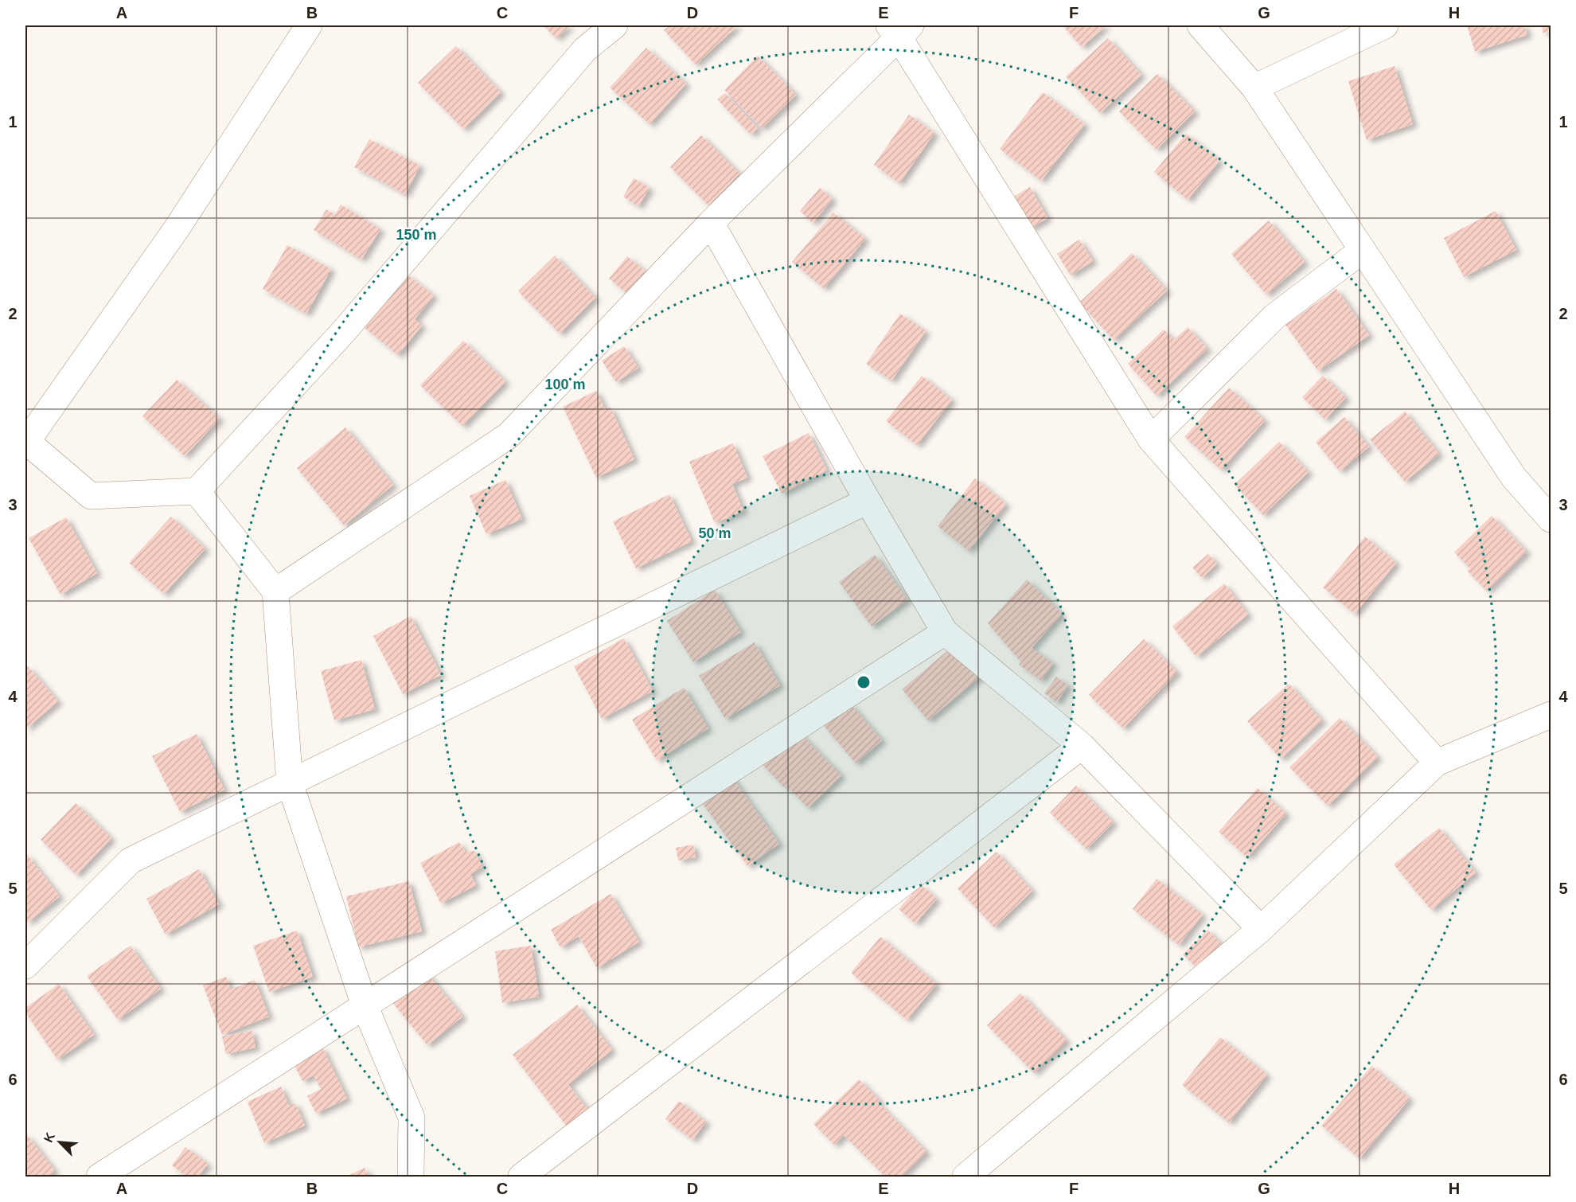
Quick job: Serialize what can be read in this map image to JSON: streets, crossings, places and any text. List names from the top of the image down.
{
  "north": "top left",
  "grid": {
    "columns": [
      "A",
      "B",
      "C",
      "D",
      "E",
      "F",
      "G",
      "H"
    ],
    "rows": [
      "1",
      "2",
      "3",
      "4",
      "5",
      "6"
    ]
  },
  "rings": ["150 m", "100 m", "50 m"]
}
